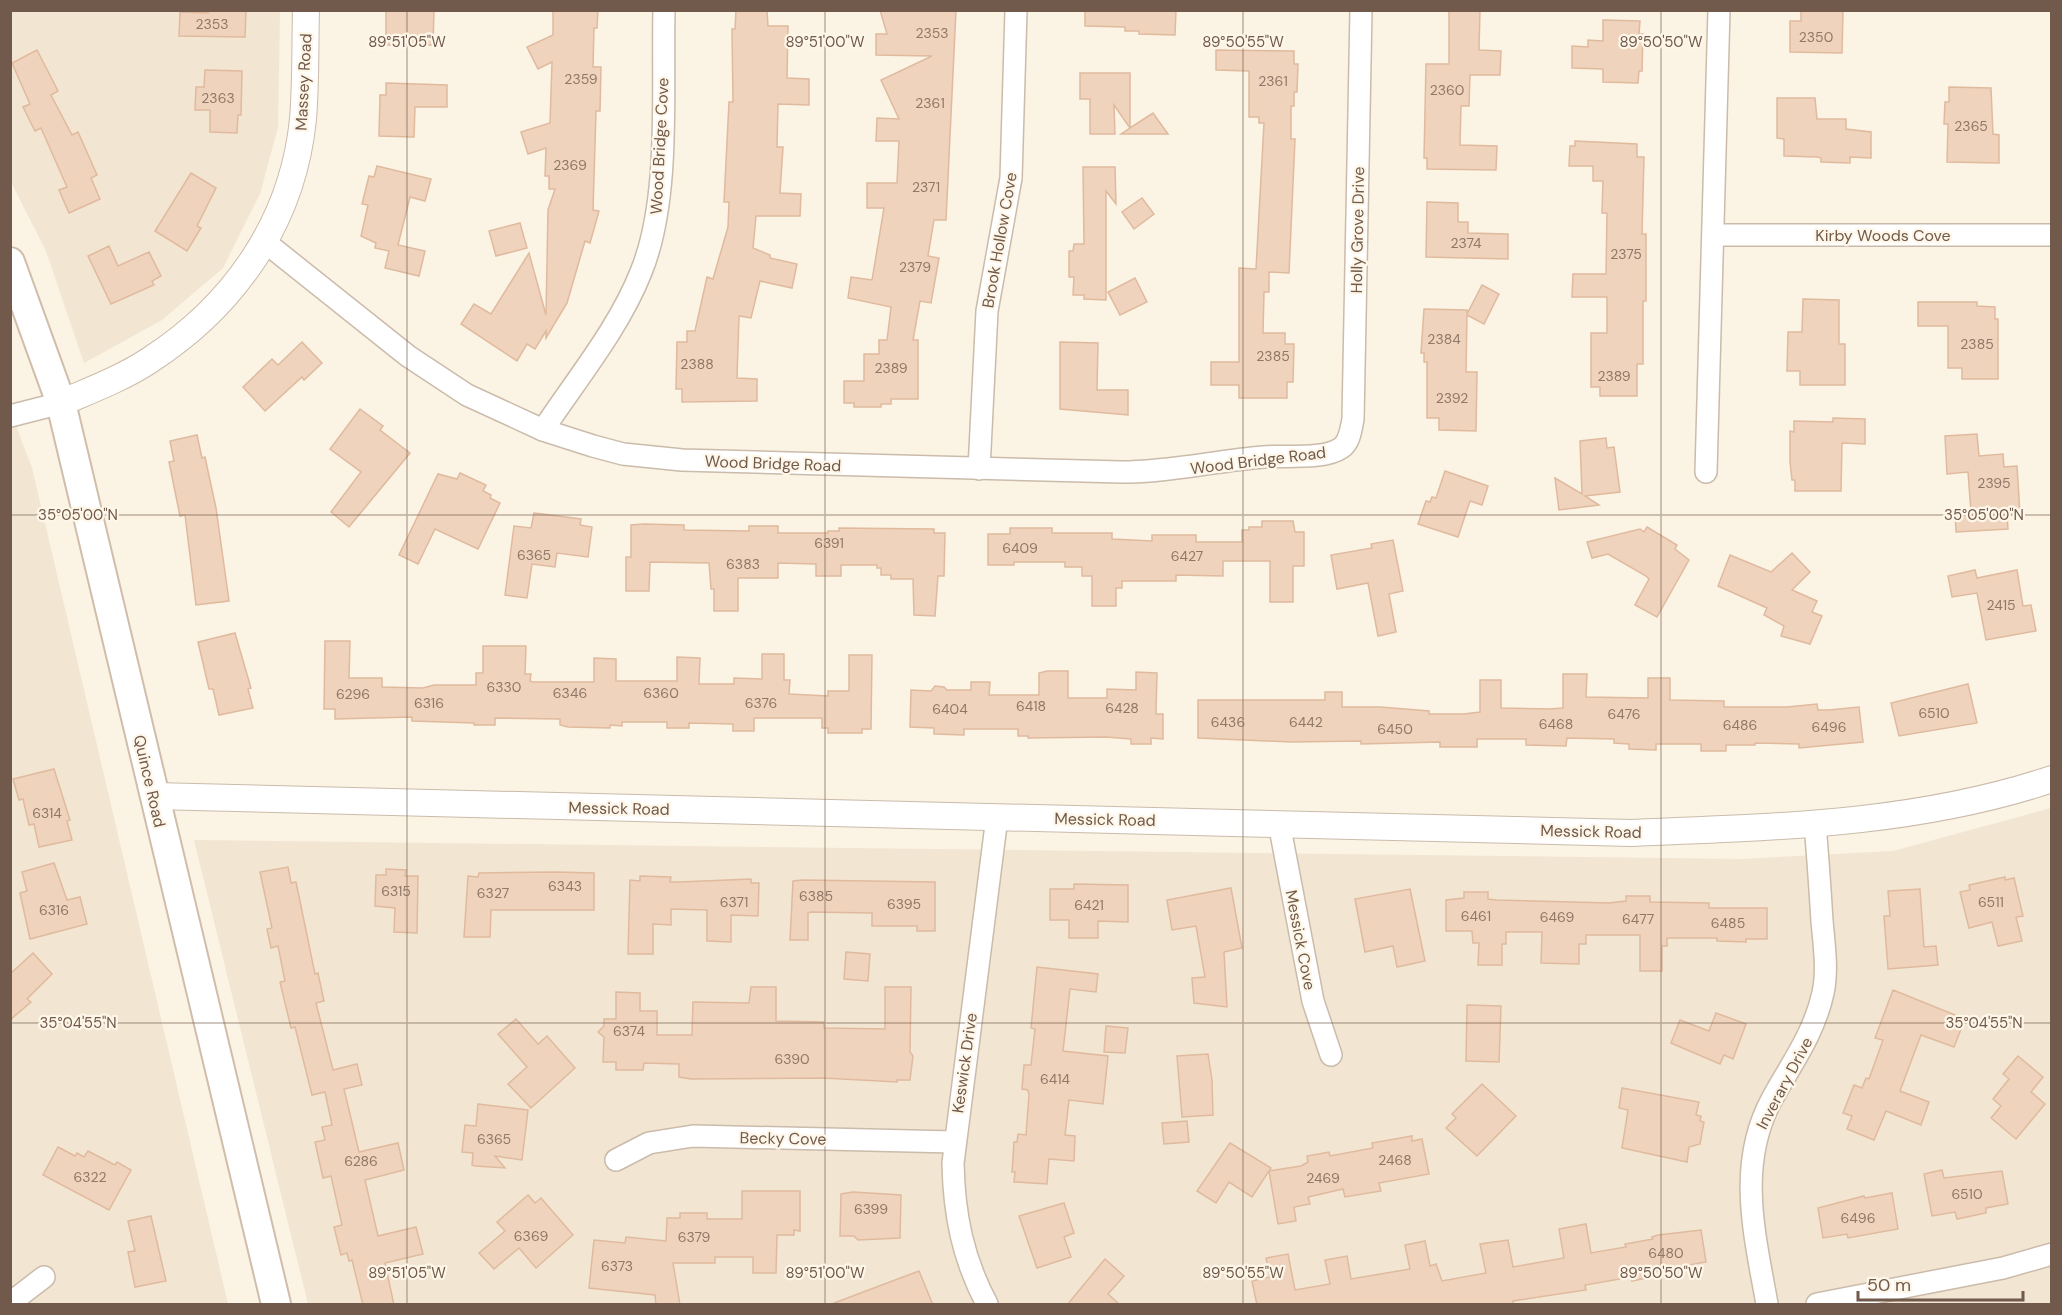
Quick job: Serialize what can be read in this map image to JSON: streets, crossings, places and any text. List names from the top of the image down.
{
  "streets": {
    "main road": ["Quince Road"],
    "street": [
      "Massey Road",
      "Wood Bridge Cove",
      "Holly Grove Drive",
      "Kirby Woods Cove",
      "Brook Hollow Cove",
      "Wood Bridge Road",
      "Messick Road",
      "Messick Cove",
      "Keswick Drive",
      "Inverary Drive",
      "Becky Cove"
    ]
  },
  "crossings": [
    ["Massey Road", "Wood Bridge Road"],
    ["Massey Road", "Quince Road"],
    ["Wood Bridge Cove", "Wood Bridge Road"],
    ["Holly Grove Drive", "Wood Bridge Road"],
    ["Brook Hollow Cove", "Wood Bridge Road"],
    ["Quince Road", "Messick Road"],
    ["Messick Road", "Messick Cove"],
    ["Messick Road", "Keswick Drive"],
    ["Messick Road", "Inverary Drive"],
    ["Keswick Drive", "Becky Cove"]
  ],
  "house_numbers": [
    "2353",
    "2353",
    "2350",
    "2359",
    "2361",
    "2360",
    "2363",
    "2361",
    "2365",
    "2369",
    "2371",
    "2374",
    "2375",
    "2379",
    "2384",
    "2385",
    "2385",
    "2388",
    "2389",
    "2389",
    "2392",
    "2395",
    "6391",
    "6409",
    "6365",
    "6427",
    "6383",
    "2415",
    "6330",
    "6346",
    "6360",
    "6296",
    "6316",
    "6376",
    "6418",
    "6428",
    "6404",
    "6510",
    "6476",
    "6436",
    "6442",
    "6468",
    "6486",
    "6496",
    "6450",
    "6314",
    "6343",
    "6315",
    "6327",
    "6385",
    "6371",
    "6511",
    "6395",
    "6421",
    "6316",
    "6461",
    "6469",
    "6477",
    "6485",
    "6374",
    "6390",
    "6414",
    "6365",
    "2468",
    "6286",
    "6322",
    "2469",
    "6510",
    "6399",
    "6496",
    "6369",
    "6379",
    "6480",
    "6373"
  ],
  "scale_bar": "50 m",
  "coordinates": [
    "89°51'05\"W",
    "89°51'00\"W",
    "89°50'55\"W",
    "89°50'50\"W",
    "35°05'00\"N",
    "35°04'55\"N"
  ]
}
